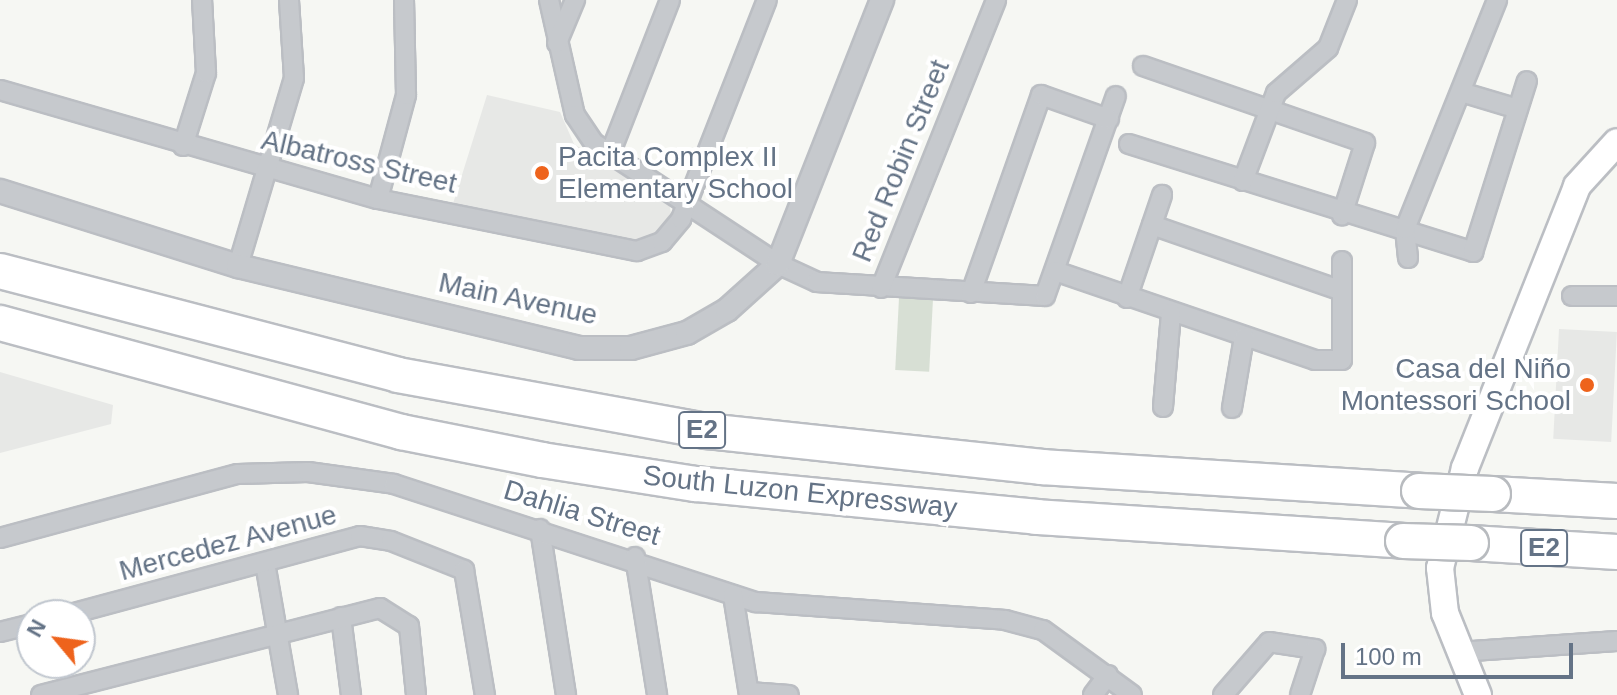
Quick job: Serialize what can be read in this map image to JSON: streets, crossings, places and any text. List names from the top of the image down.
{
  "streets": {
    "highway": ["E2", "South Luzon Expressway"],
    "street": [
      "Red Robin Street",
      "Albatross Street",
      "Main Avenue",
      "Dahlia Street",
      "Mercedez Avenue"
    ]
  },
  "crossings": [
    ["Red Robin Street", "Albatross Street"],
    ["Red Robin Street", "Main Avenue"]
  ],
  "places": ["Pacita Complex II Elementary School", "Casa del Niño Montessori School"],
  "scale_bar": "100 m",
  "north": "top left"
}
